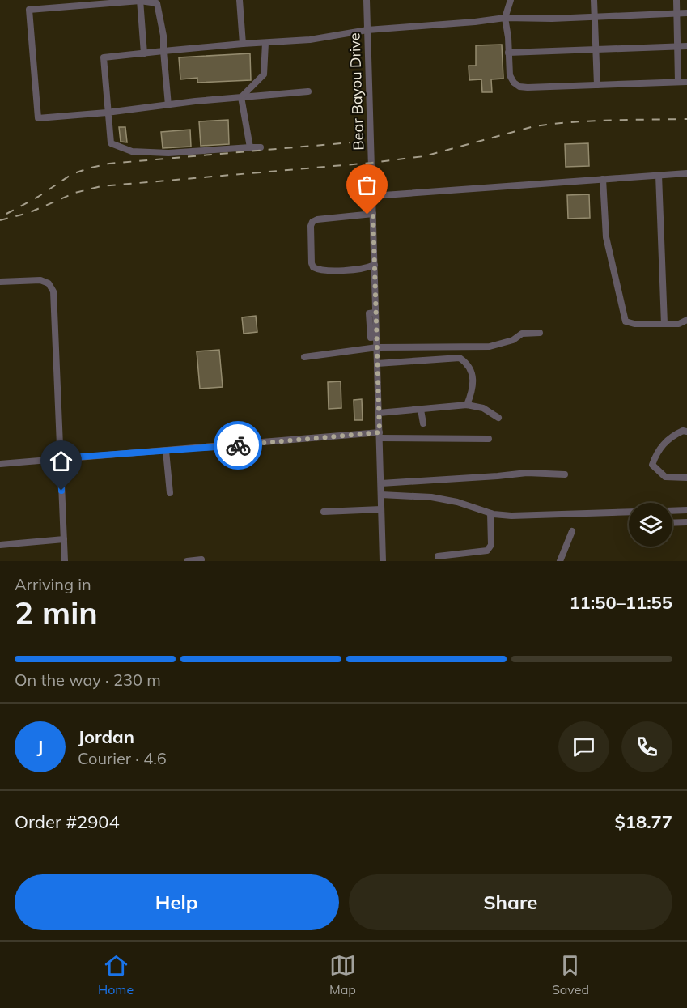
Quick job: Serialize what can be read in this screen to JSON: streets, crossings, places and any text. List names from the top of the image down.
{
  "streets": {
    "street": ["Bear Bayou Drive"]
  },
  "page": {
    "heading": ["2 min", "Arriving in", "11:50–11:55"],
    "panel": [
      "Jordan",
      "Courier · 4.6",
      "Order #2904",
      "$18.77"
    ],
    "bar": "On the way · 230 m",
    "round": "J",
    "buttons": ["Help", "Share"],
    "tabs": ["Home", "Map", "Saved"]
  }
}
